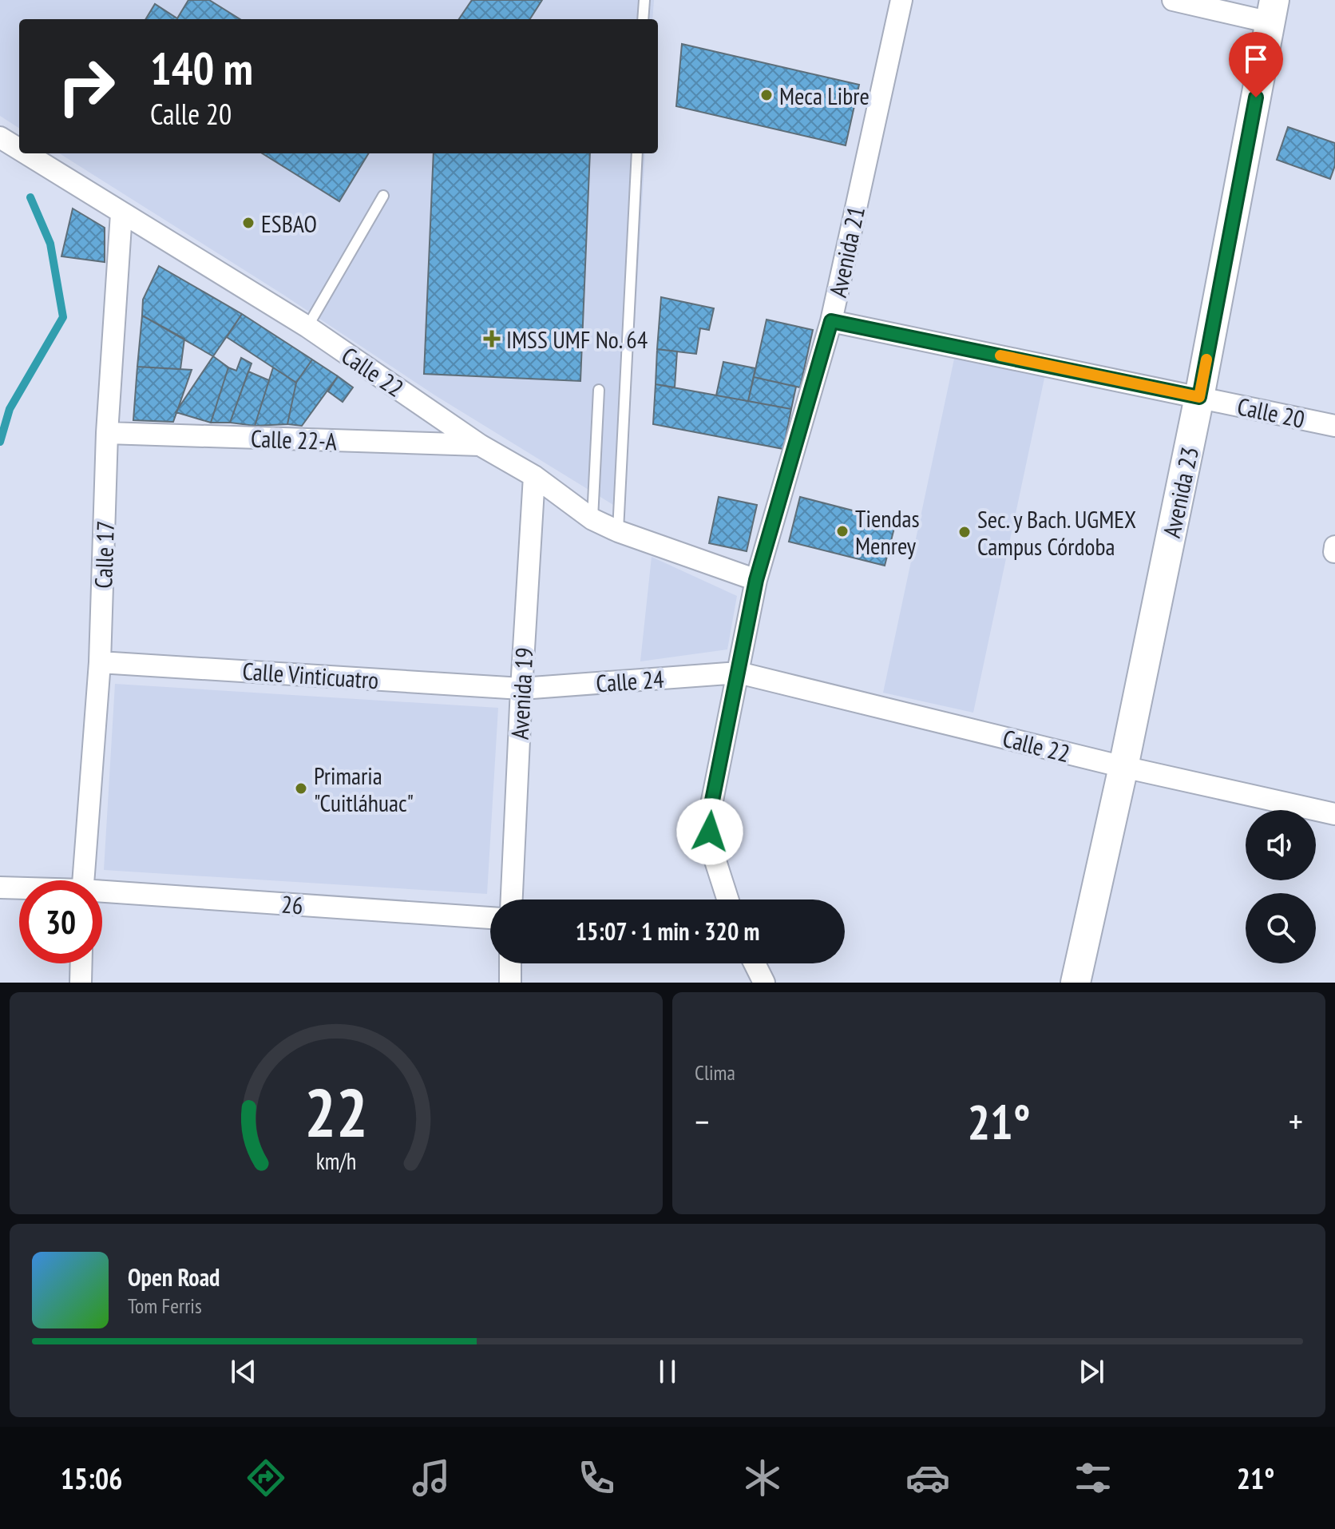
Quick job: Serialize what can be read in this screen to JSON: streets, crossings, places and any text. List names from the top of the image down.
{
  "streets": {
    "street": [
      "Avenida 21",
      "Calle 22",
      "Calle 20",
      "Calle 22-A",
      "Avenida 23",
      "Calle 17",
      "Calle Vinticuatro",
      "Calle 24",
      "Avenida 19",
      "26"
    ]
  },
  "crossings": [
    ["Avenida 21", "Calle 22"],
    ["Avenida 21", "Calle 20"],
    ["Avenida 21", "Calle 24"],
    ["Calle 22", "Calle 22-A"],
    ["Calle 22", "Avenida 23"],
    ["Calle 22", "Calle 17"],
    ["Calle 22", "Calle 24"],
    ["Calle 22", "Avenida 19"],
    ["Calle 20", "Avenida 23"],
    ["Calle 22-A", "Calle 17"],
    ["Calle 17", "Calle Vinticuatro"],
    ["Calle Vinticuatro", "Calle 24"],
    ["Calle Vinticuatro", "Avenida 19"],
    ["Calle 24", "Avenida 19"]
  ],
  "places": {
    "other": [
      "Meca Libre",
      "ESBAO",
      "Tiendas Menrey",
      "Sec. y Bach. UGMEX Campus Córdoba",
      "Primaria \"Cuitláhuac\""
    ],
    "health": ["IMSS UMF No. 64"]
  },
  "page": {
    "turn": ["140 m", "Calle 20"],
    "limit": "30",
    "trip": "15:07 · 1 min · 320 m",
    "tile": "Clima",
    "heat": ["−", "21°", "+"],
    "song": ["Open Road", "Tom Ferris"],
    "tabs": ["15:06", "21°"],
    "gauge": ["22", "km/h"]
  }
}
